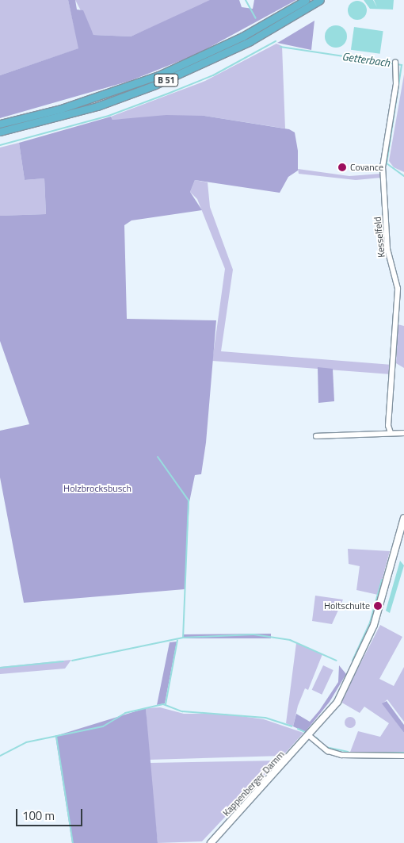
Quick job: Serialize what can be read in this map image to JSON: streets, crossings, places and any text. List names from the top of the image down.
{
  "streets": {
    "highway": ["B 51"],
    "main road": ["Kappenberger Damm"],
    "street": ["Kesselfeld"]
  },
  "water": ["Getterbach"],
  "parks": ["Holzbrocksbusch"],
  "places": ["Covance", "Holtschulte"],
  "scale_bar": "100 m"
}
